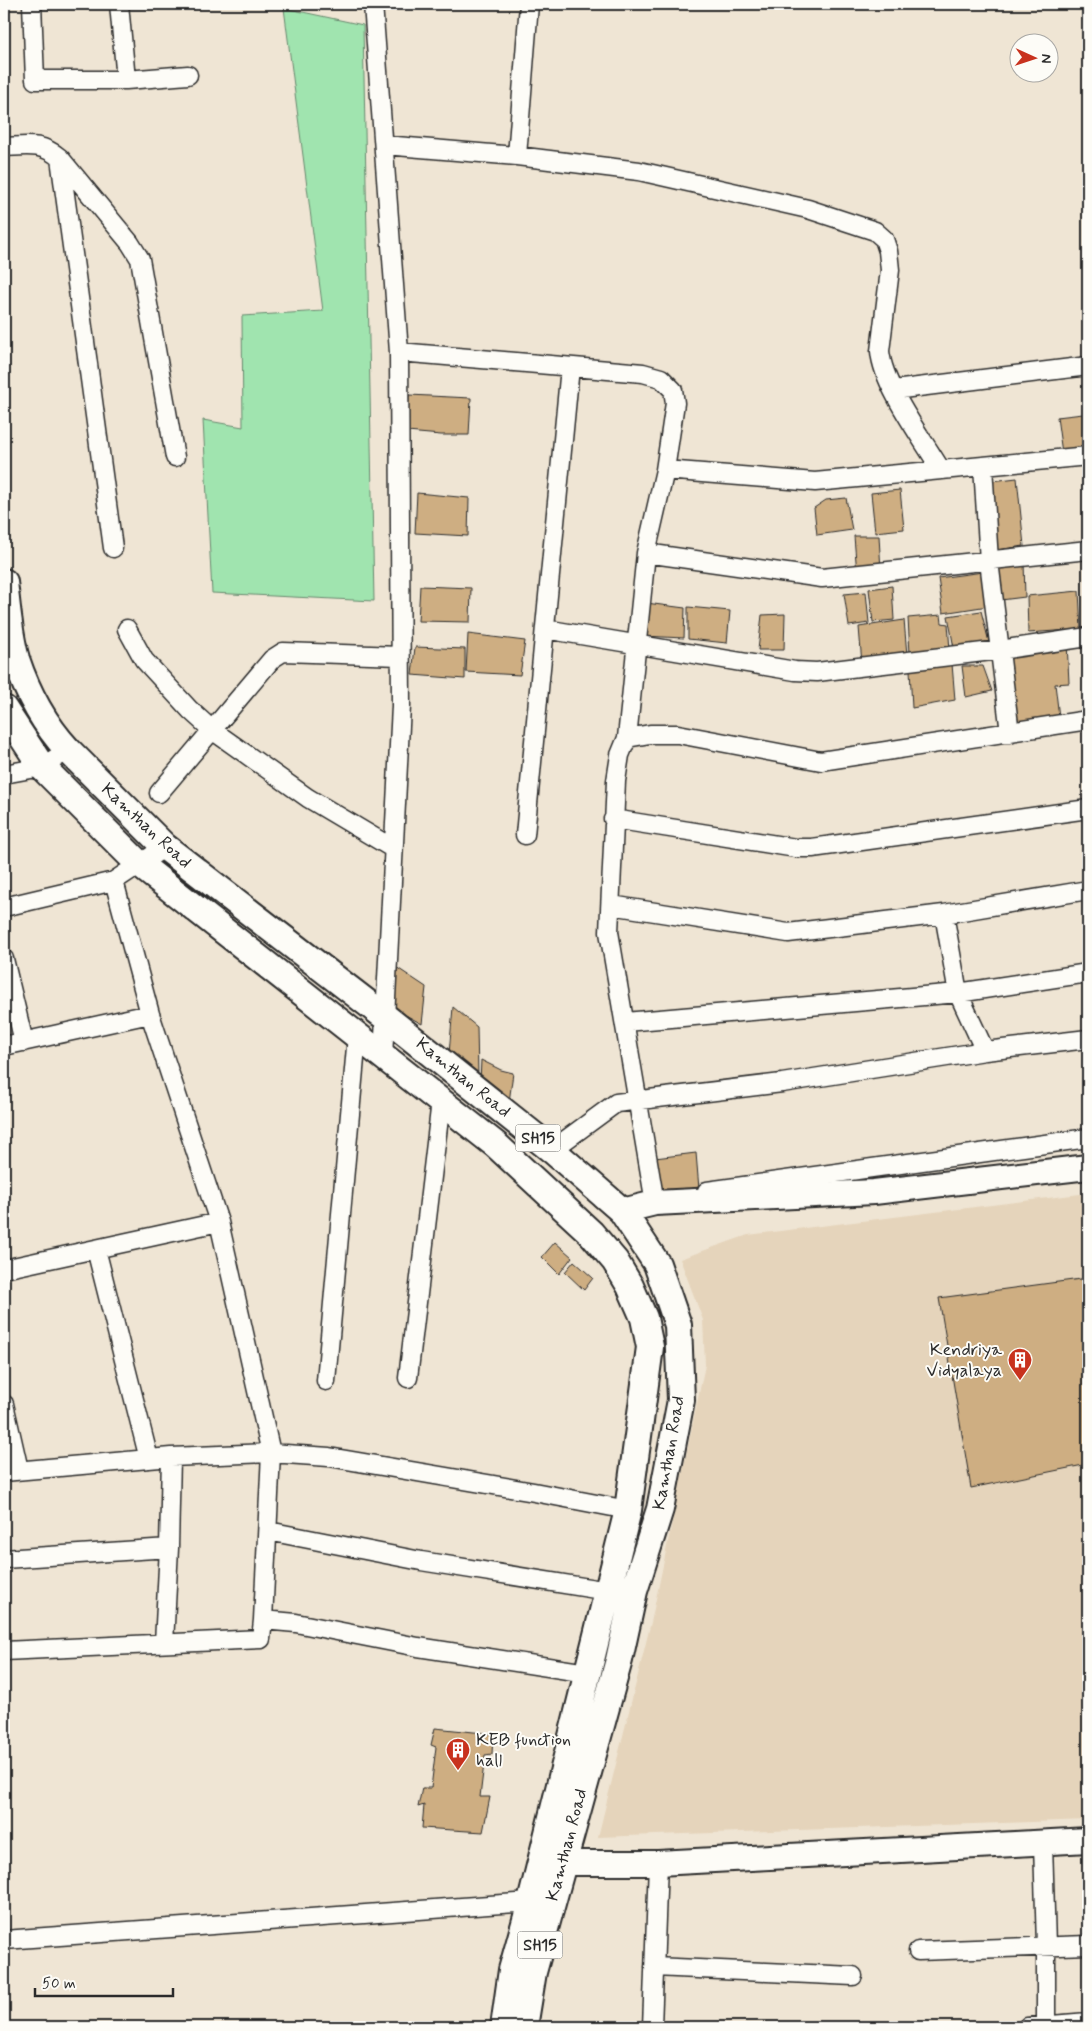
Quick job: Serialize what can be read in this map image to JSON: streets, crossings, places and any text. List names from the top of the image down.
{
  "streets": {
    "main road": ["Kamthan Road", "SH15"]
  },
  "places": {
    "building": ["Kendriya Vidyalaya", "KEB function hall"]
  },
  "scale_bar": "50 m",
  "north": "right"
}
